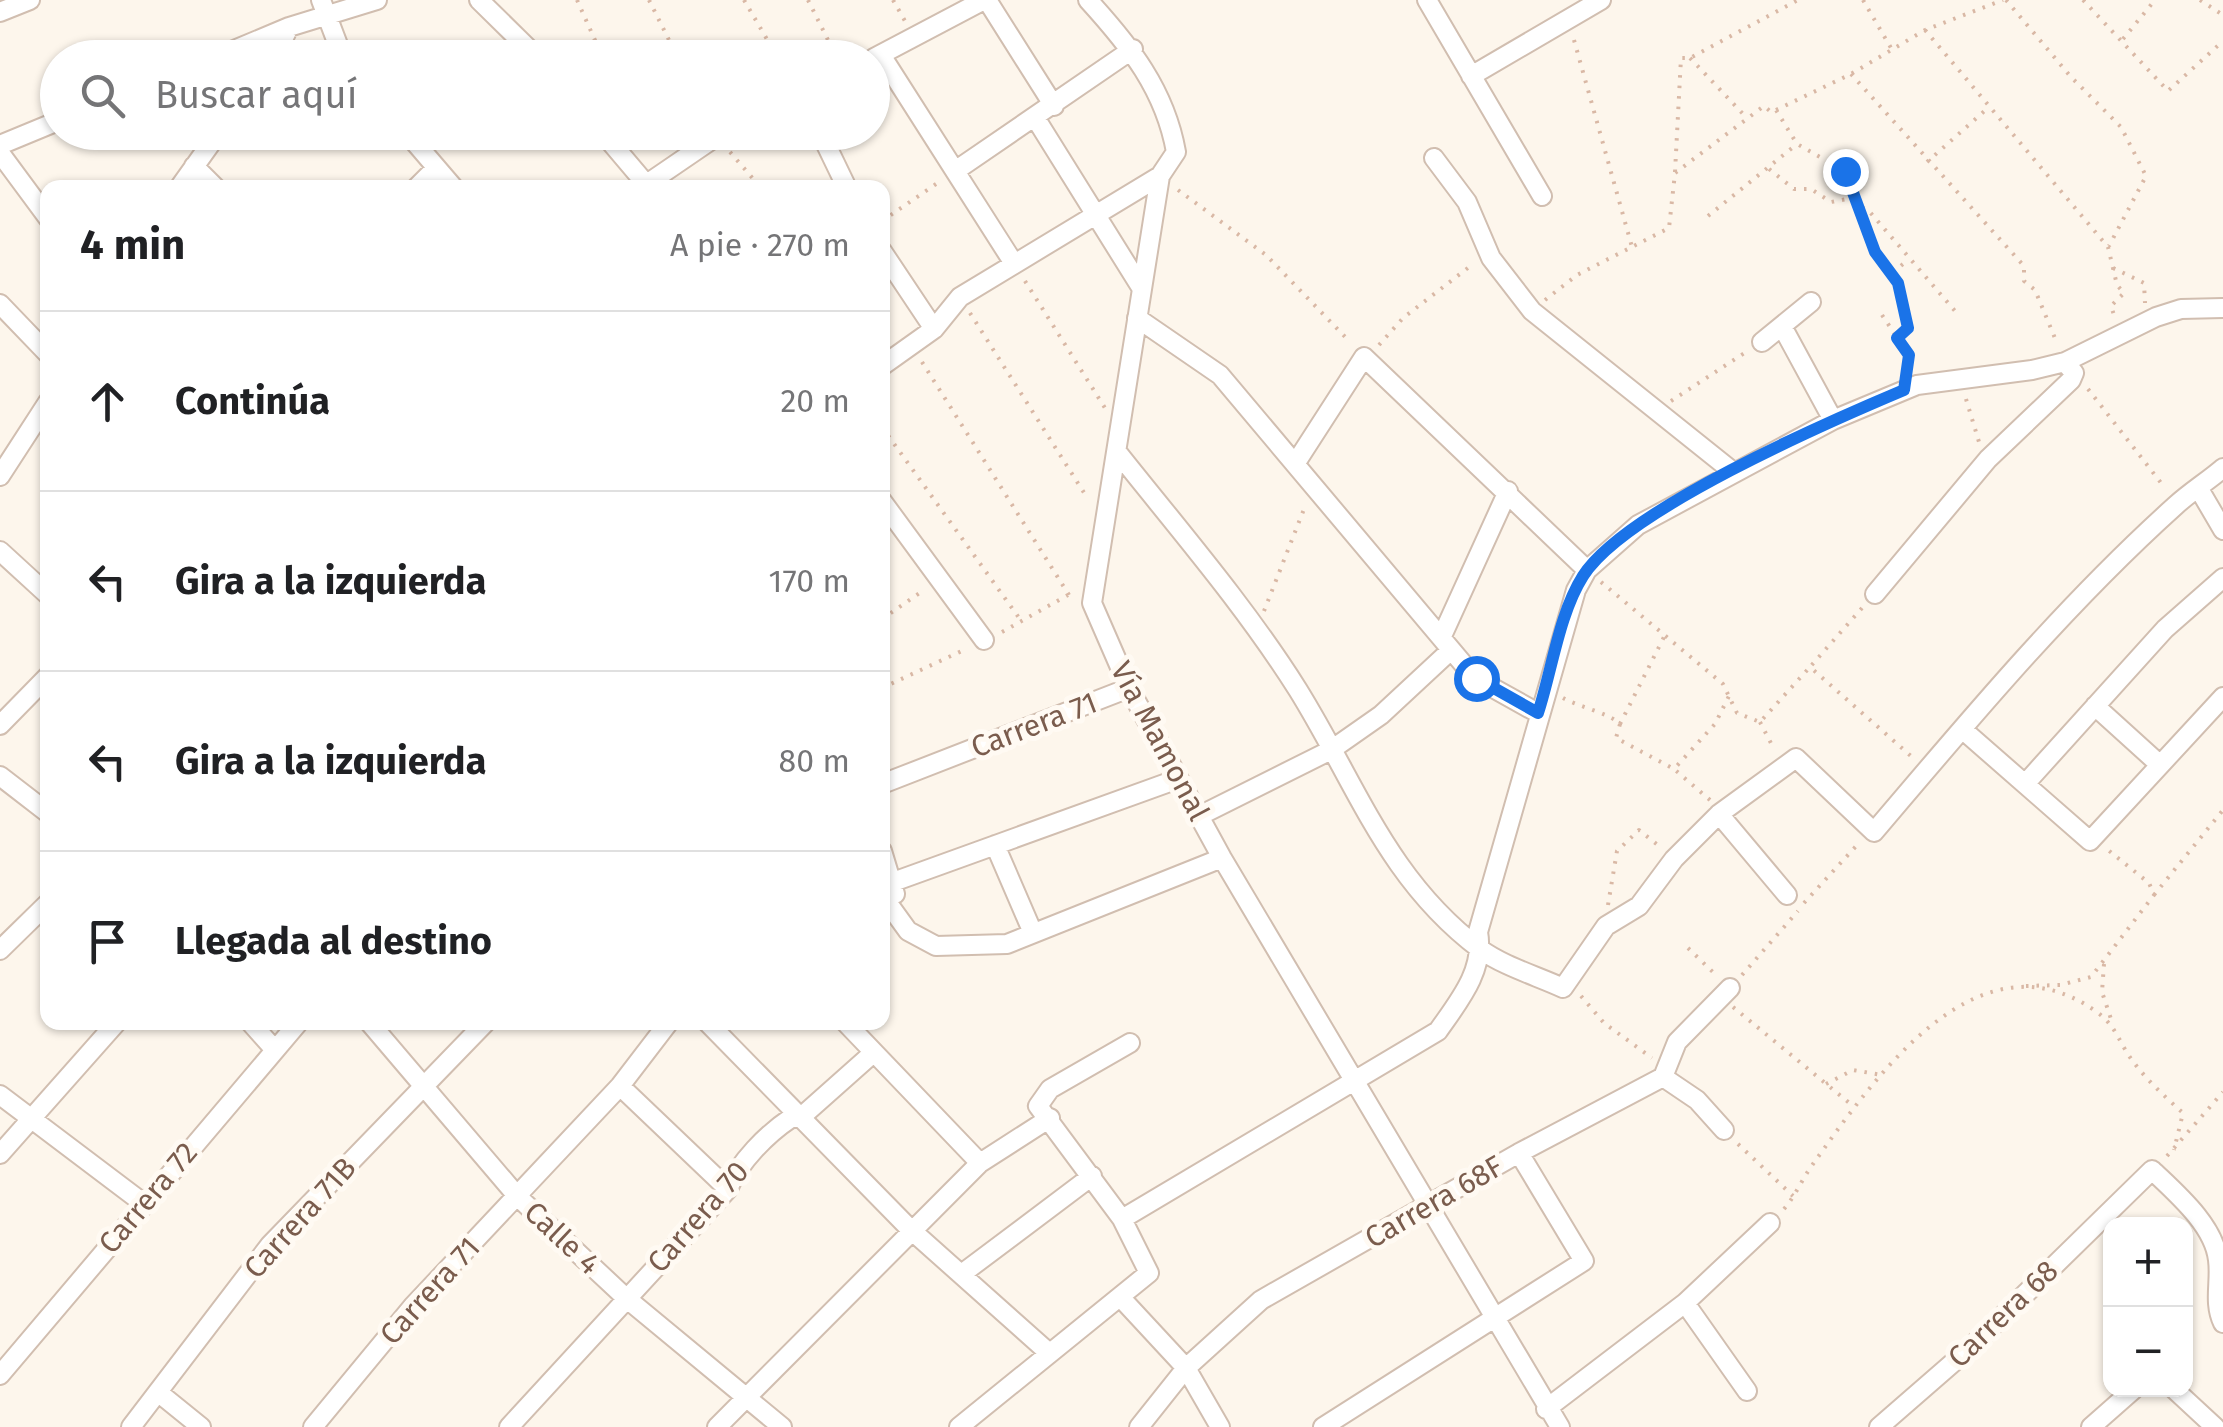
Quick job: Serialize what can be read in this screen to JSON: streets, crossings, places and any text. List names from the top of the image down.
{
  "streets": {
    "street": [
      "Carrera 71",
      "Vía Mamonal",
      "Carrera 72",
      "Carrera 68F",
      "Carrera 70",
      "Carrera 71B",
      "Calle 4",
      "Carrera 68"
    ]
  },
  "crossings": [
    ["Carrera 71", "Vía Mamonal"],
    ["Carrera 71", "Calle 4"],
    ["Vía Mamonal", "Carrera 68F"],
    ["Carrera 70", "Calle 4"],
    ["Carrera 71B", "Calle 4"]
  ],
  "page": {
    "search": "Buscar aquí",
    "heading": ["4 min", "A pie · 270 m"],
    "list": [
      ["Continúa", "20 m"],
      ["Gira a la izquierda", "170 m"],
      ["Gira a la izquierda", "80 m"],
      "Llegada al destino"
    ],
    "map_buttons": ["+", "−"]
  }
}
